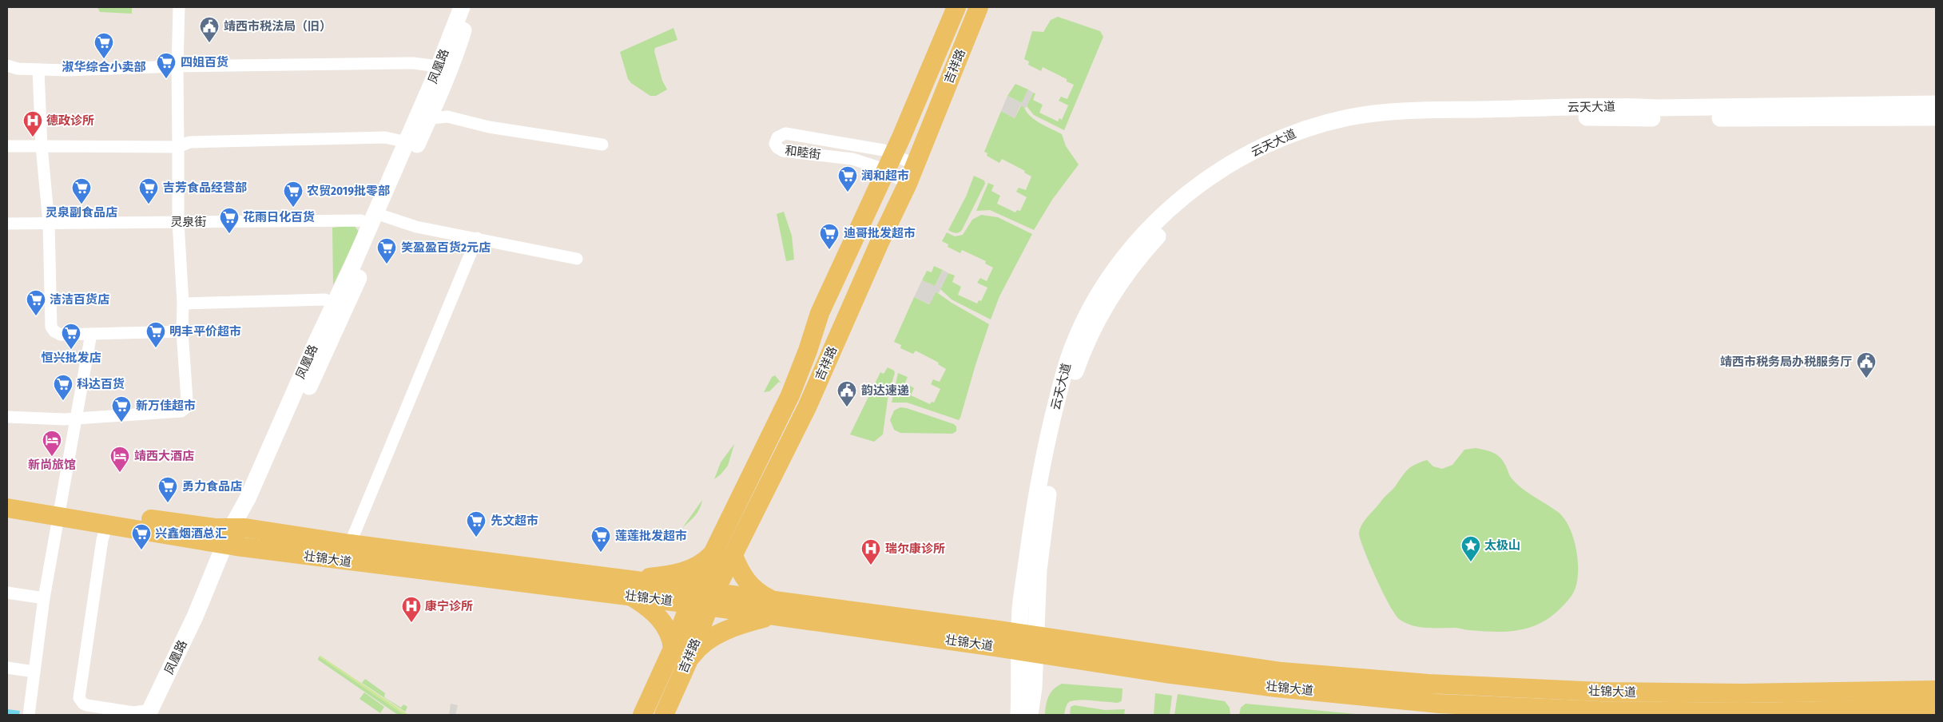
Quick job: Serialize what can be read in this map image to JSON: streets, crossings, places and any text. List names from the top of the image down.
{
  "streets": {
    "main road": [
      "凤凰路",
      "吉祥路",
      "云天大道",
      "壮锦大道"
    ],
    "street": ["和睦街", "灵泉街"]
  },
  "crossings": [
    ["凤凰路", "灵泉街"],
    ["凤凰路", "壮锦大道"],
    ["吉祥路", "和睦街"],
    ["吉祥路", "壮锦大道"],
    ["云天大道", "壮锦大道"]
  ],
  "places": {
    "public building": ["靖西市税法局（旧）", "靖西市税务局办税服务厅", "韵达速递"],
    "supermarket": [
      "淑华综合小卖部",
      "四姐百货",
      "润和超市",
      "灵泉副食品店",
      "吉芳食品经营部",
      "农贸2019批零部",
      "花雨日化百货",
      "迪哥批发超市",
      "笑盈盈百货2元店",
      "洁洁百货店",
      "明丰平价超市",
      "恒兴批发店",
      "科达百货",
      "新万佳超市",
      "勇力食品店",
      "先文超市",
      "兴鑫烟酒总汇",
      "莲莲批发超市"
    ],
    "hospital": ["德政诊所", "瑞尔康诊所", "康宁诊所"],
    "hotel": ["新尚旅馆", "靖西大酒店"],
    "place": ["太极山"]
  }
}
